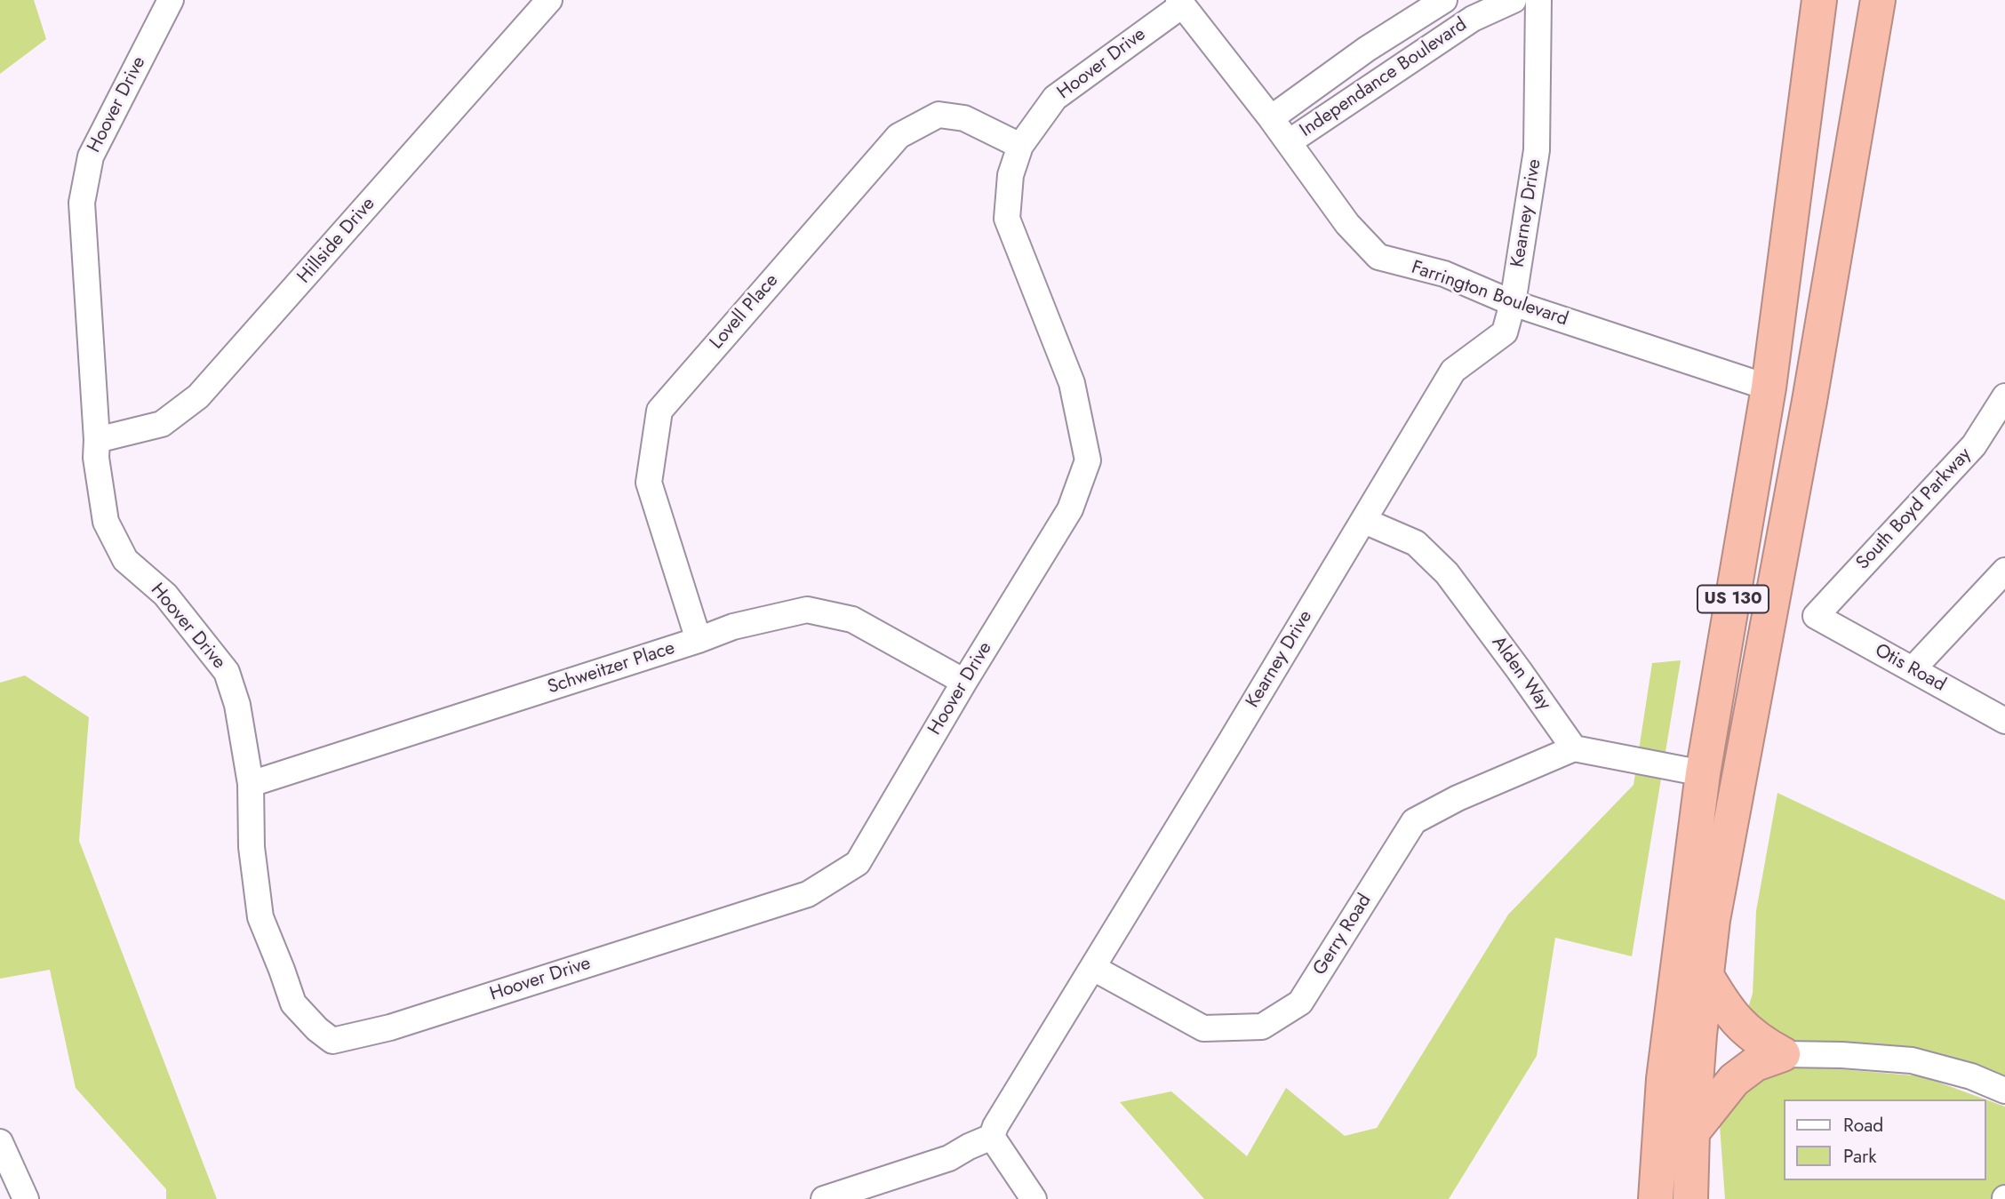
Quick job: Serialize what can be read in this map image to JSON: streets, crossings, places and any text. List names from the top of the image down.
{
  "streets": {
    "highway": ["US 130"],
    "street": [
      "Hoover Drive",
      "Independance Boulevard",
      "Kearney Drive",
      "Hillside Drive",
      "Farrington Boulevard",
      "Lovell Place",
      "South Boyd Parkway",
      "Schweitzer Place",
      "Otis Road",
      "Alden Way",
      "Gerry Road"
    ]
  },
  "crossings": [
    ["Hoover Drive", "Hillside Drive"],
    ["Hoover Drive", "Farrington Boulevard"],
    ["Hoover Drive", "Lovell Place"],
    ["Hoover Drive", "Schweitzer Place"],
    ["Independance Boulevard", "Farrington Boulevard"],
    ["Kearney Drive", "Farrington Boulevard"],
    ["Kearney Drive", "Alden Way"],
    ["Kearney Drive", "Gerry Road"],
    ["Farrington Boulevard", "US 130"],
    ["Lovell Place", "Schweitzer Place"],
    ["South Boyd Parkway", "Otis Road"],
    ["Alden Way", "Gerry Road"]
  ],
  "legend": ["Road", "Park"]
}
